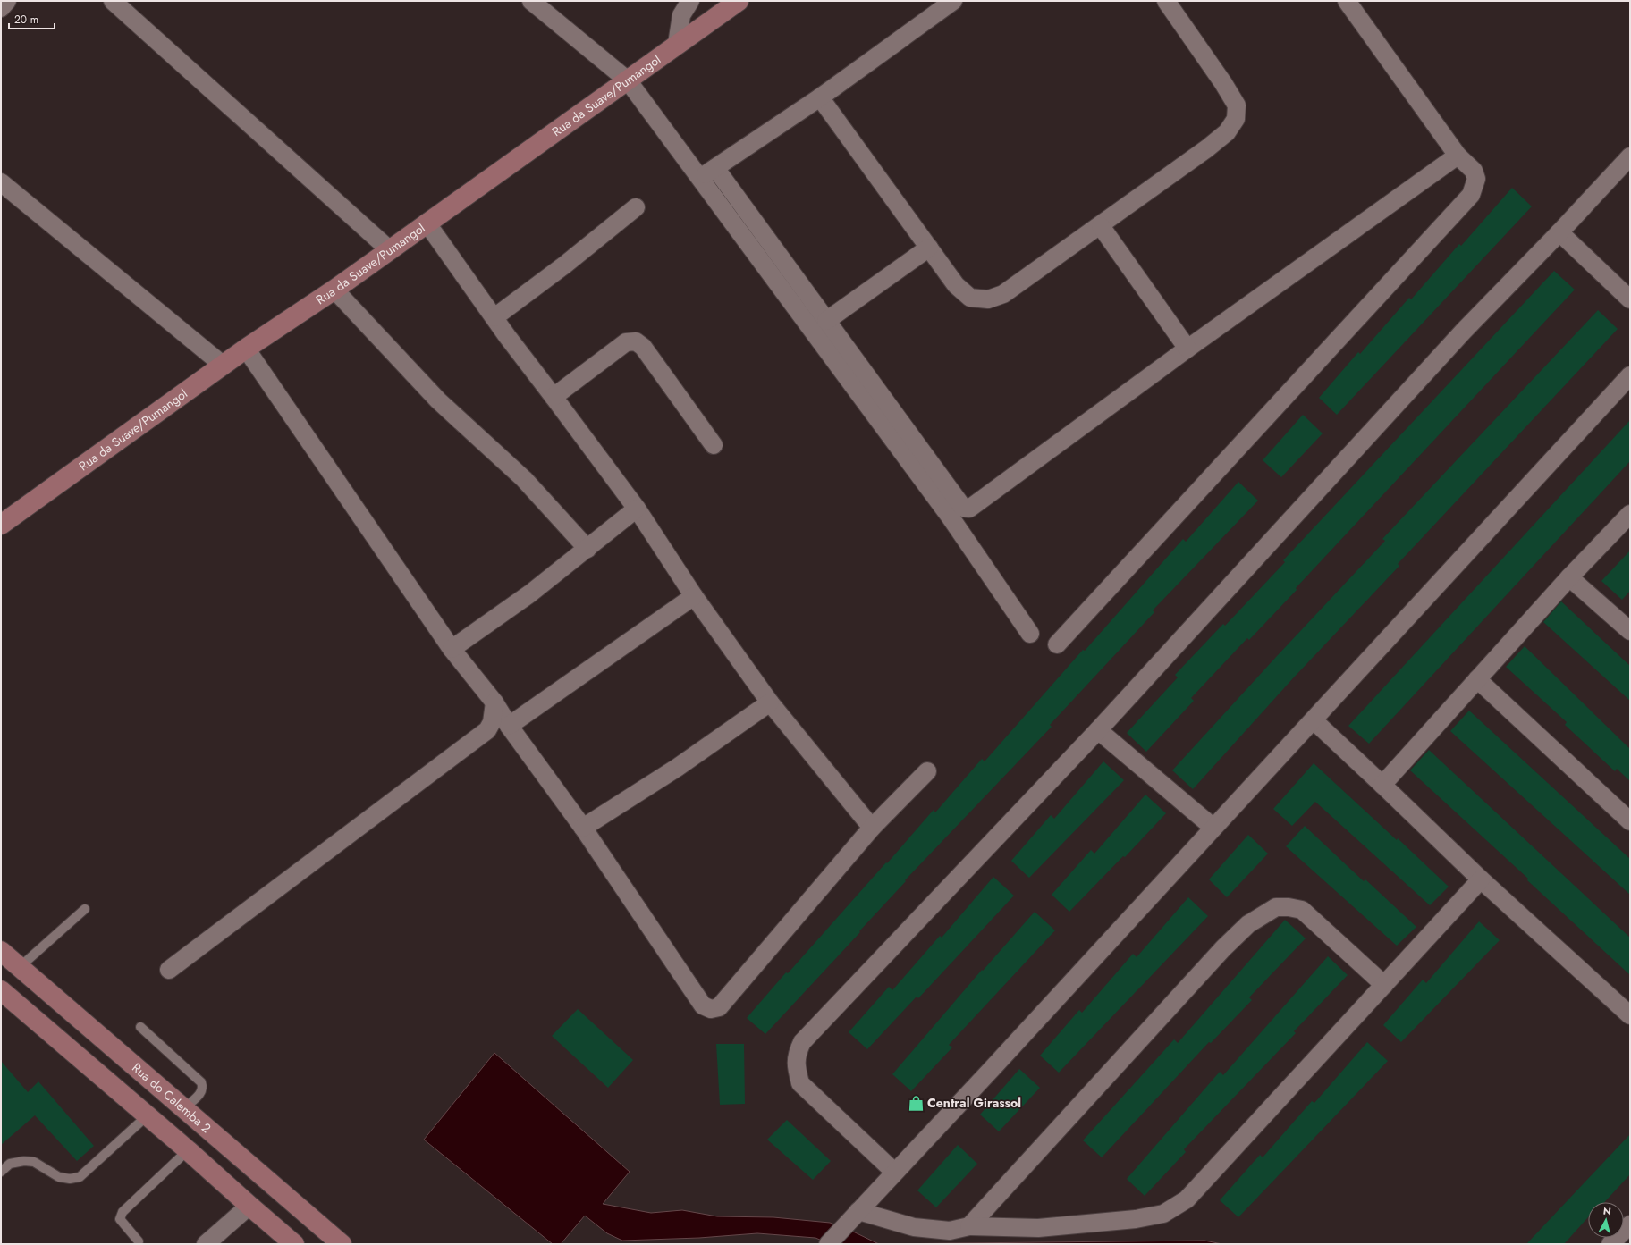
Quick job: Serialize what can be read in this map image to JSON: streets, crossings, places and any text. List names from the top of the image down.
{
  "streets": {
    "street": ["Rua da Suave/Pumangol", "Rua do Calemba 2"]
  },
  "places": {
    "shop": ["Central Girassol"]
  },
  "scale_bar": "20 m",
  "north": "top"
}
